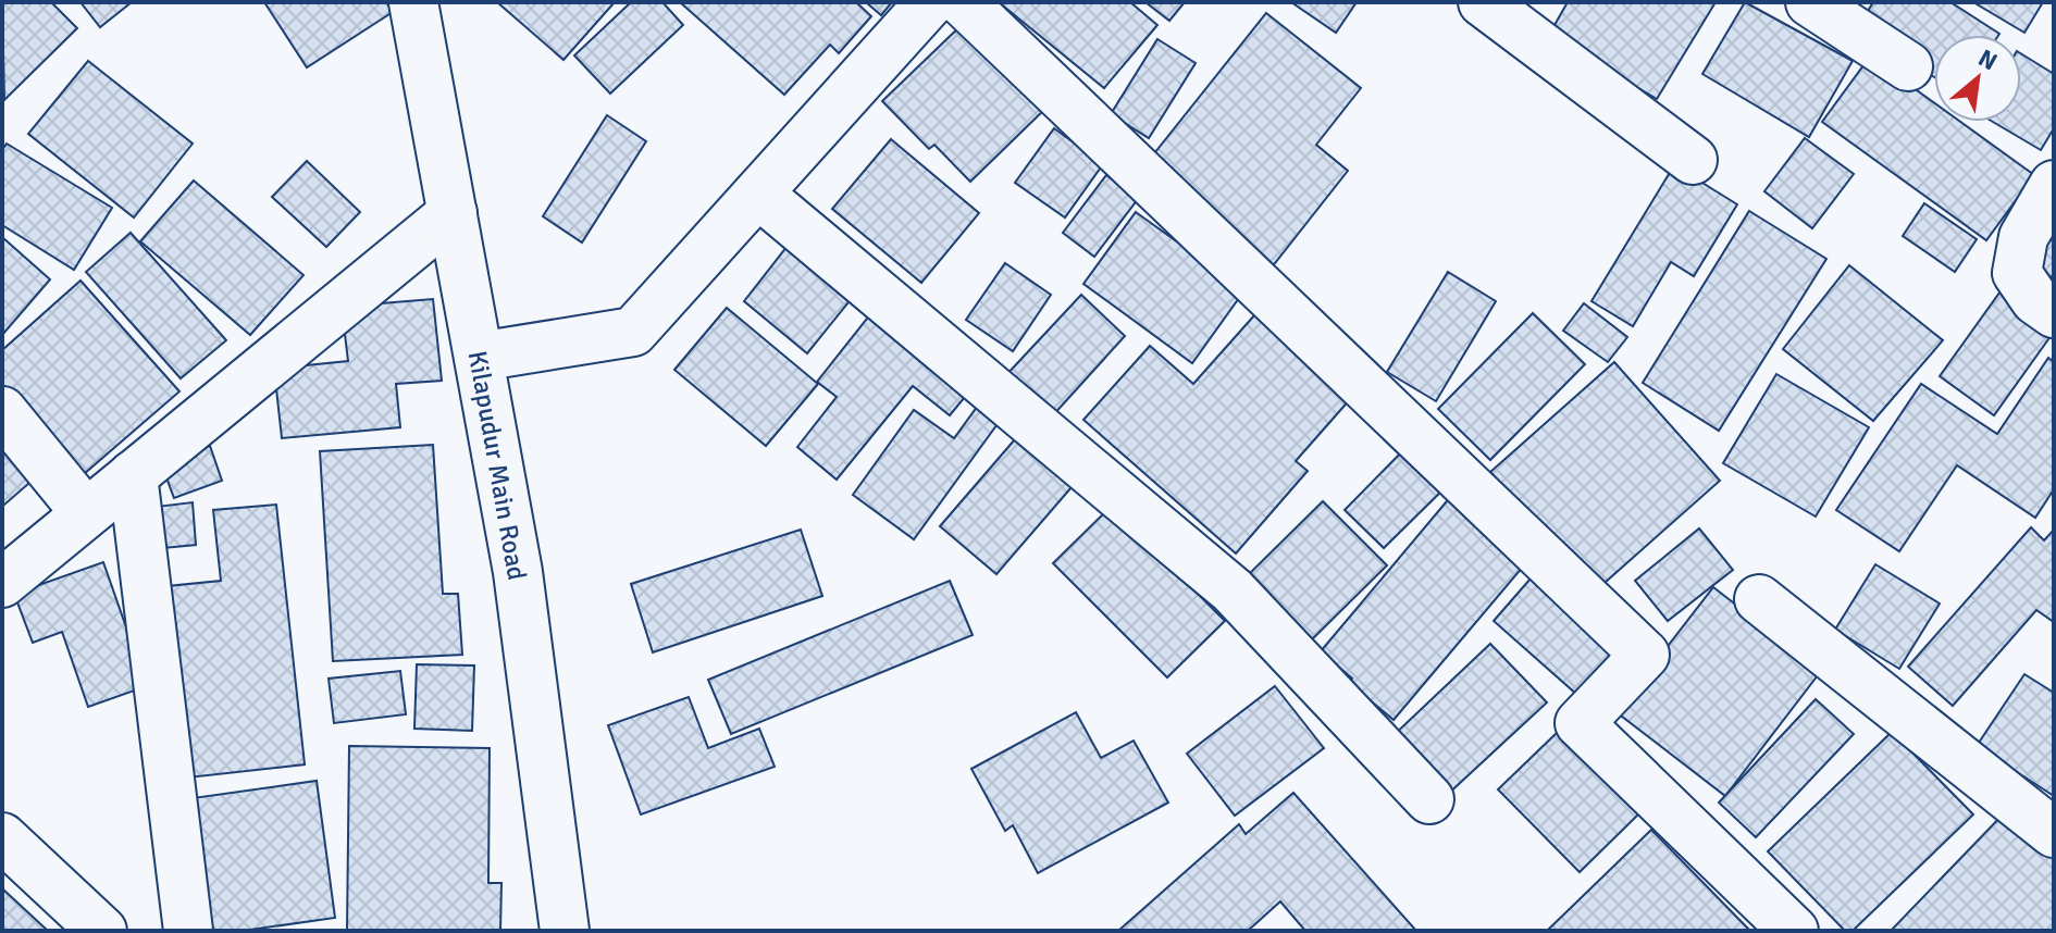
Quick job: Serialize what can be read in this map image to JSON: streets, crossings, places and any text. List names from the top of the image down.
{
  "streets": {
    "street": ["Kilapudur Main Road"]
  },
  "north": "top right"
}
